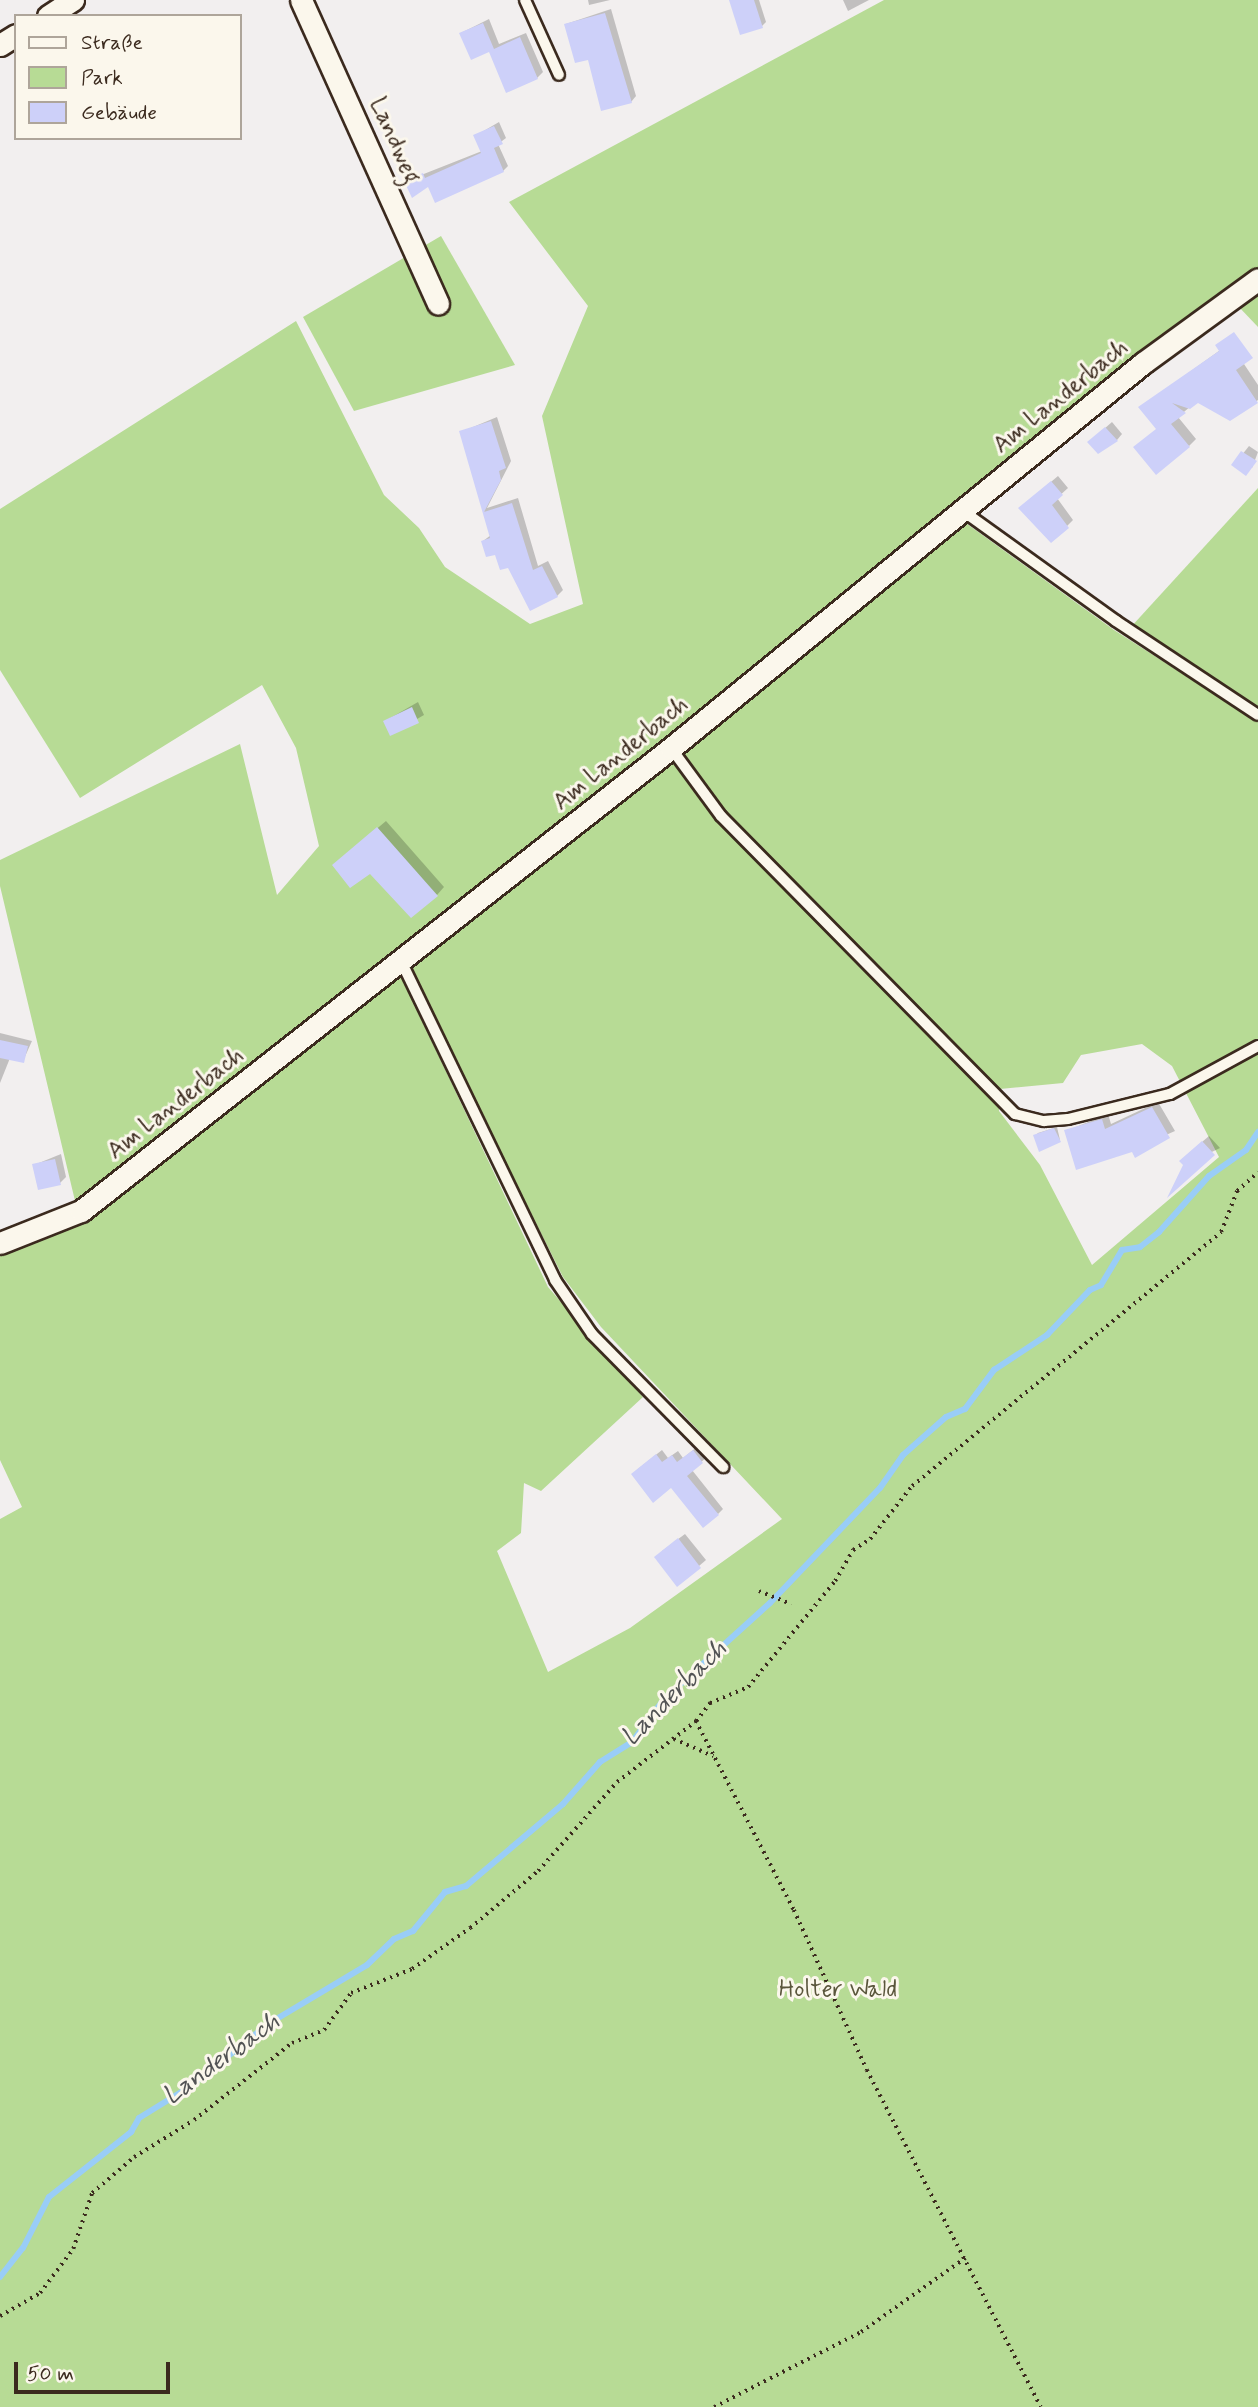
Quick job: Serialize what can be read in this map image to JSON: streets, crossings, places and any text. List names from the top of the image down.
{
  "streets": {
    "street": ["Landweg", "Am Landerbach"]
  },
  "water": ["Landerbach"],
  "parks": ["Holter Wald"],
  "legend": ["Straße", "Park", "Gebäude"],
  "scale_bar": "50 m"
}
